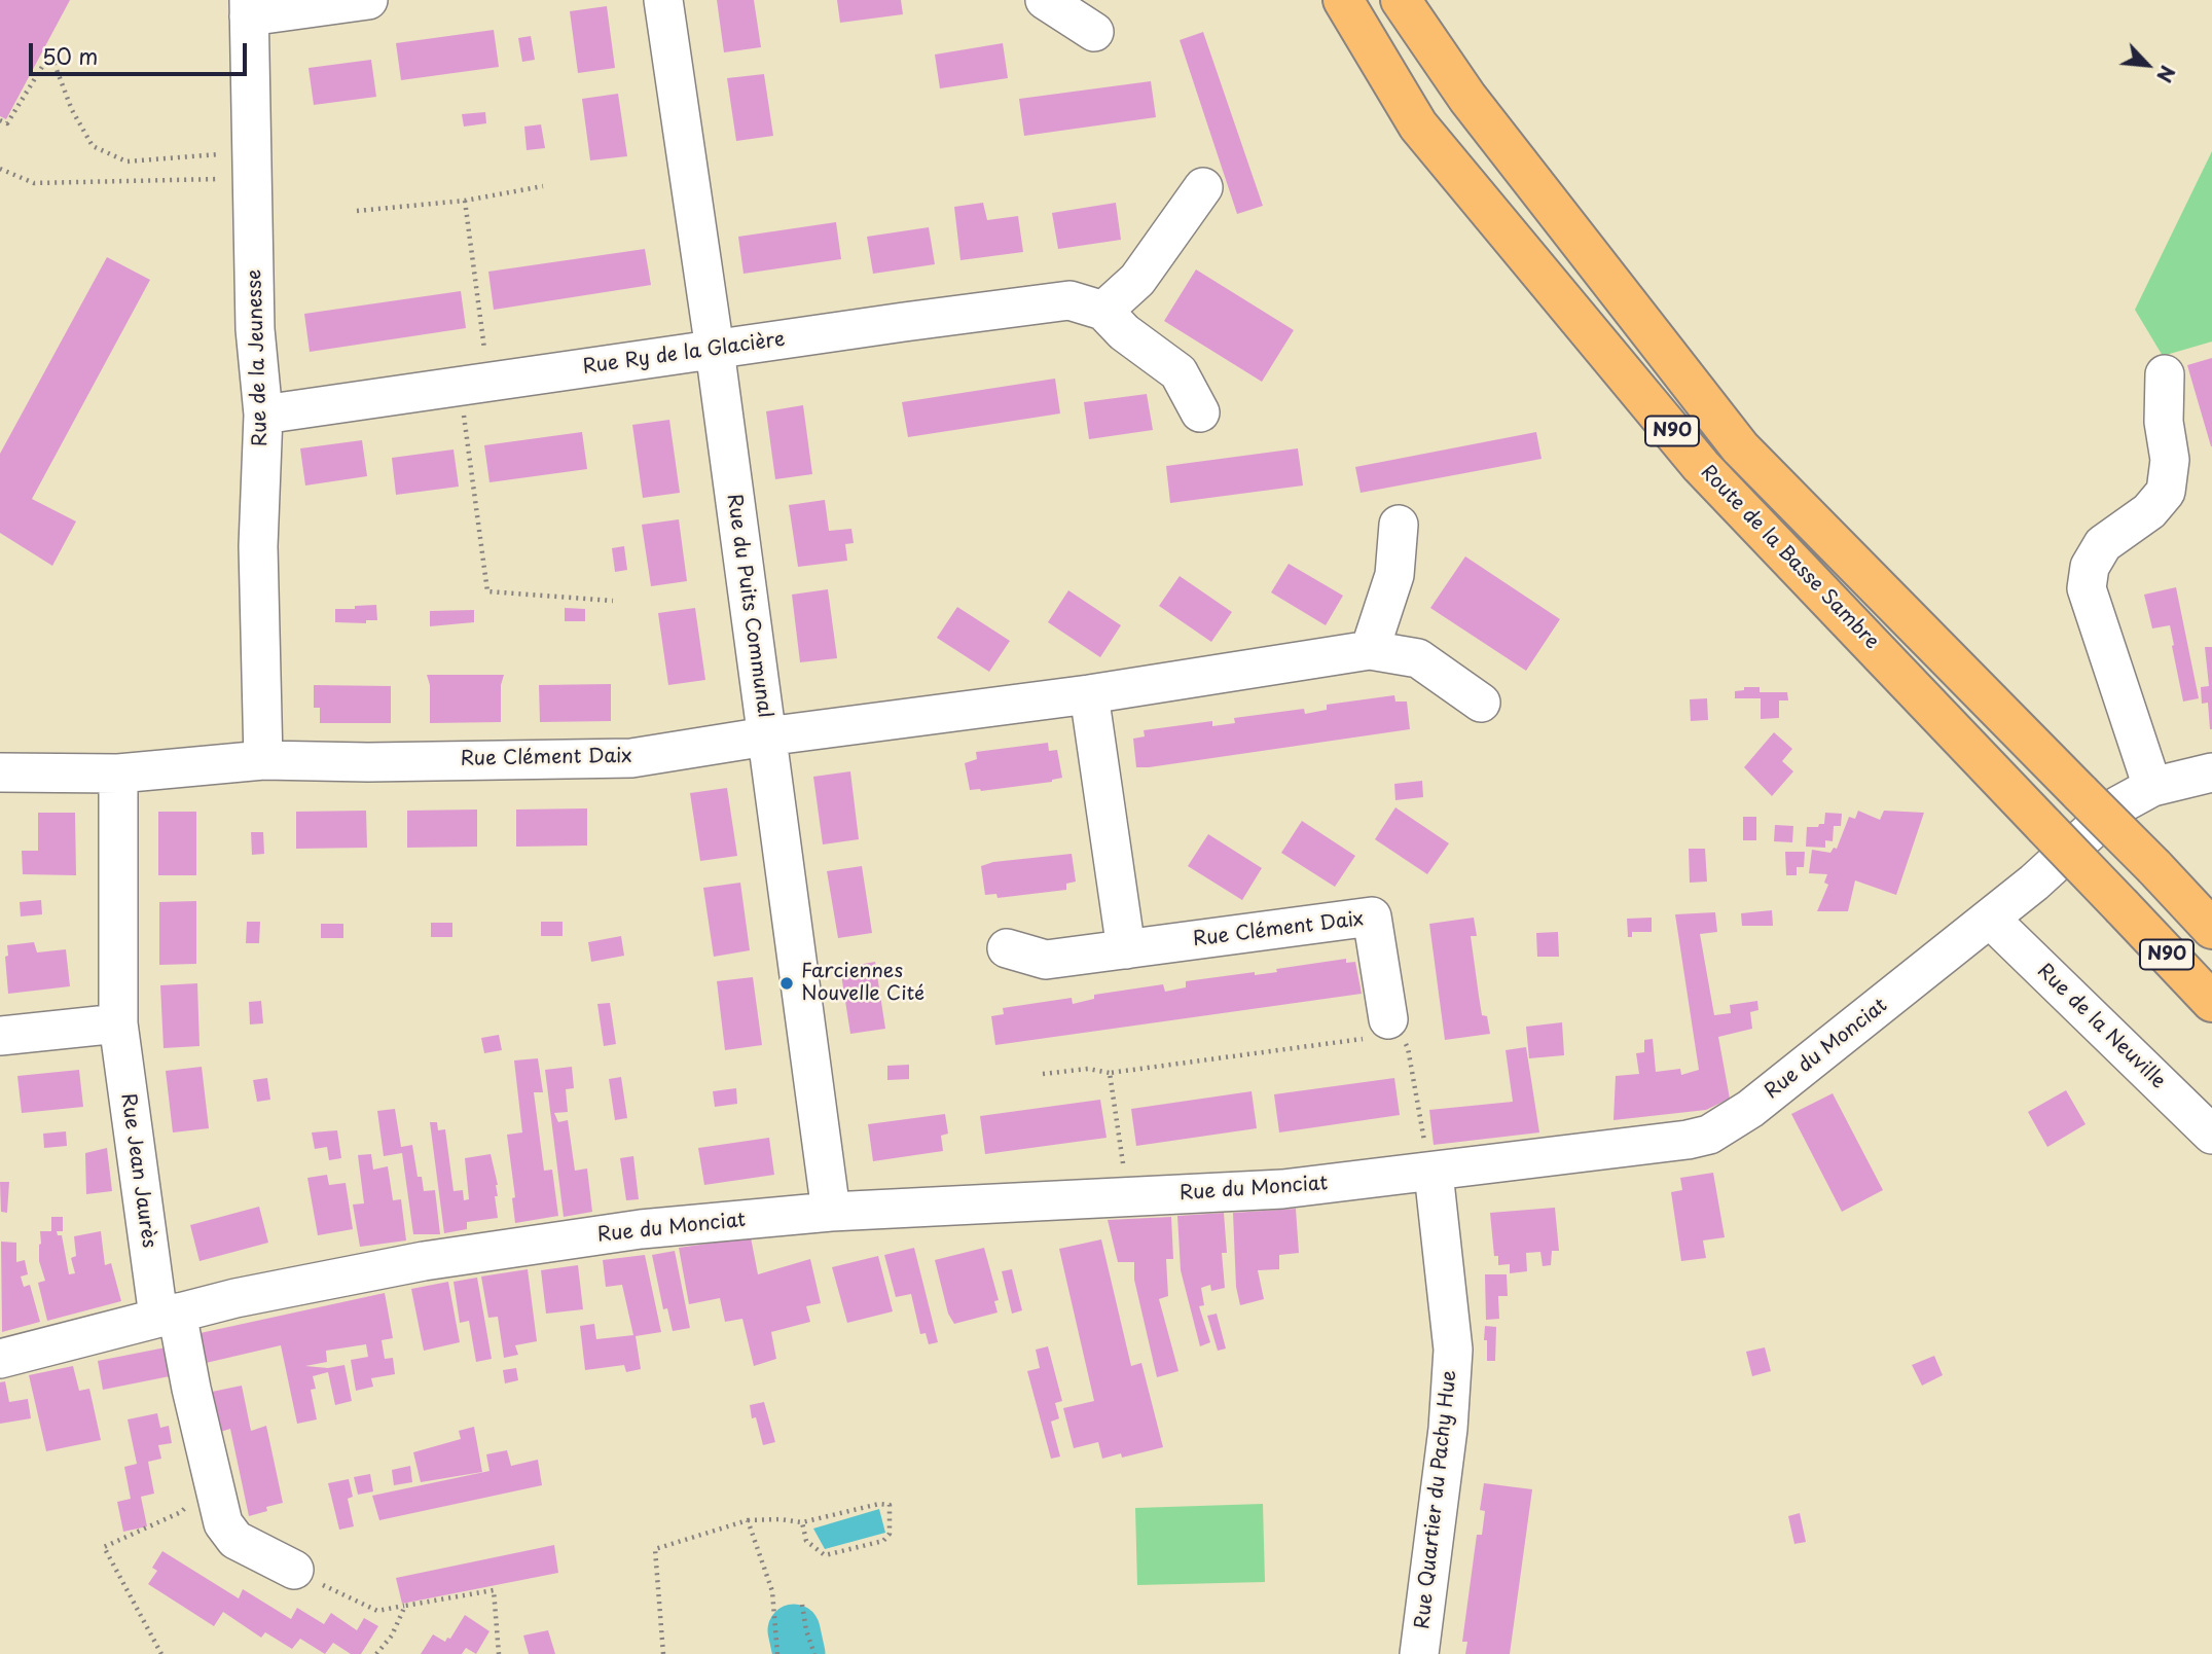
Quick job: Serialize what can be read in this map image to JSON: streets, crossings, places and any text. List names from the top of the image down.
{
  "streets": {
    "highway": ["N90", "Route de la Basse Sambre"],
    "street": [
      "Rue Ry de la Glacière",
      "Rue de la Jeunesse",
      "Rue du Puits Communal",
      "Rue Clément Daix",
      "Rue de la Neuville",
      "Rue du Monciat",
      "Rue Jean Jaurès",
      "Rue Quartier du Pachy Hue"
    ]
  },
  "crossings": [
    ["Rue Ry de la Glacière", "Rue de la Jeunesse"],
    ["Rue Ry de la Glacière", "Rue du Puits Communal"],
    ["Rue de la Jeunesse", "Rue Clément Daix"],
    ["Rue du Puits Communal", "Rue Clément Daix"],
    ["Rue du Puits Communal", "Rue du Monciat"],
    ["Rue Clément Daix", "Rue Jean Jaurès"],
    ["Rue de la Neuville", "Rue du Monciat"],
    ["Rue du Monciat", "Rue Jean Jaurès"],
    ["Rue du Monciat", "Rue Quartier du Pachy Hue"]
  ],
  "places": ["Farciennes Nouvelle Cité"],
  "scale_bar": "50 m",
  "north": "bottom right"
}
